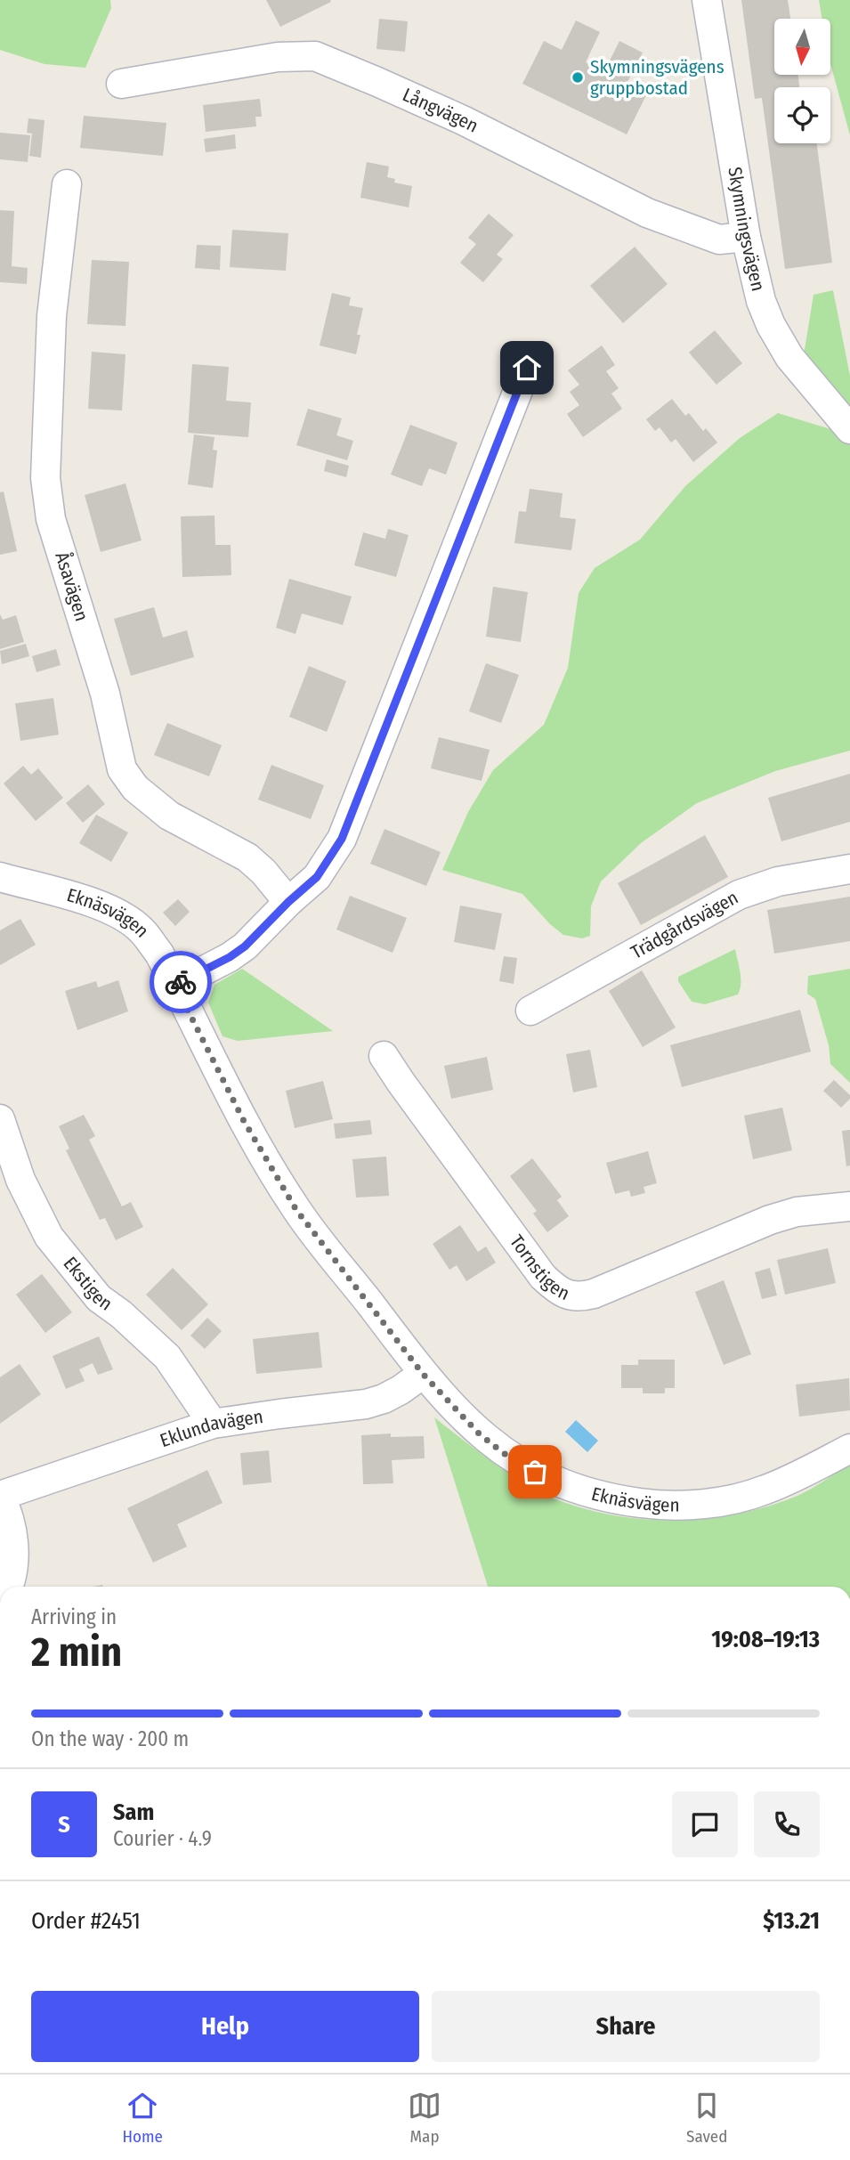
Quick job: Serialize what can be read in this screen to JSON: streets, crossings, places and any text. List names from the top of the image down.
{
  "streets": {
    "street": [
      "Långvägen",
      "Skymningsvägen",
      "Åsavägen",
      "Eknäsvägen",
      "Trädgårdsvägen",
      "Tornstigen",
      "Ekstigen",
      "Eklundavägen"
    ]
  },
  "crossings": [
    ["Långvägen", "Skymningsvägen"],
    ["Eknäsvägen", "Eklundavägen"],
    ["Ekstigen", "Eklundavägen"]
  ],
  "places": ["Skymningsvägens gruppbostad"],
  "north": "bottom",
  "page": {
    "heading": ["2 min", "Arriving in", "19:08–19:13"],
    "panel": [
      "Sam",
      "Courier · 4.9",
      "Order #2451",
      "$13.21"
    ],
    "bar": "On the way · 200 m",
    "round": "S",
    "buttons": ["Help", "Share"],
    "tabs": ["Home", "Map", "Saved"]
  }
}
